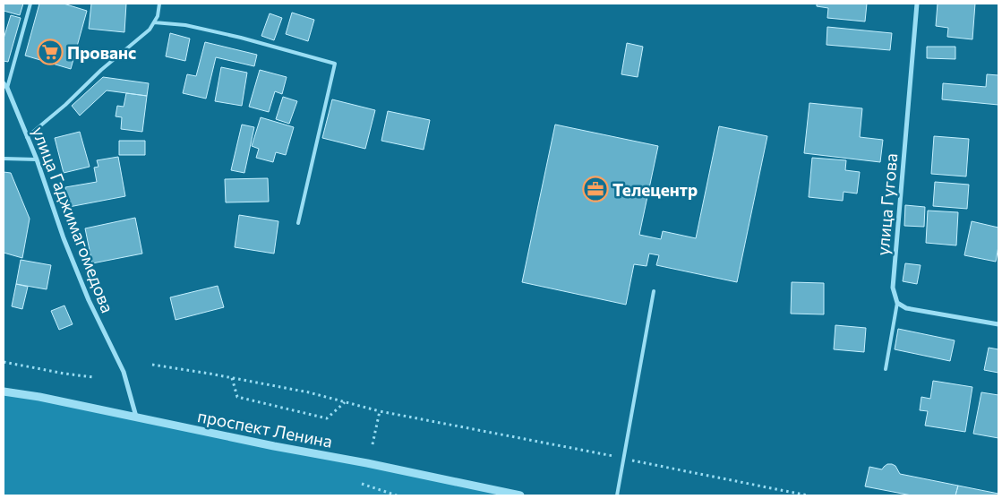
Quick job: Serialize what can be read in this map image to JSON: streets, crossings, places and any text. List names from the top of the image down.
{
  "streets": {
    "street": ["улица Гугова", "улица Гаджимагомедова", "проспект Ленина"]
  },
  "crossings": [
    ["улица Гаджимагомедова", "проспект Ленина"]
  ],
  "places": {
    "supermarket": ["Прованс"],
    "office": ["Телецентр"]
  }
}
